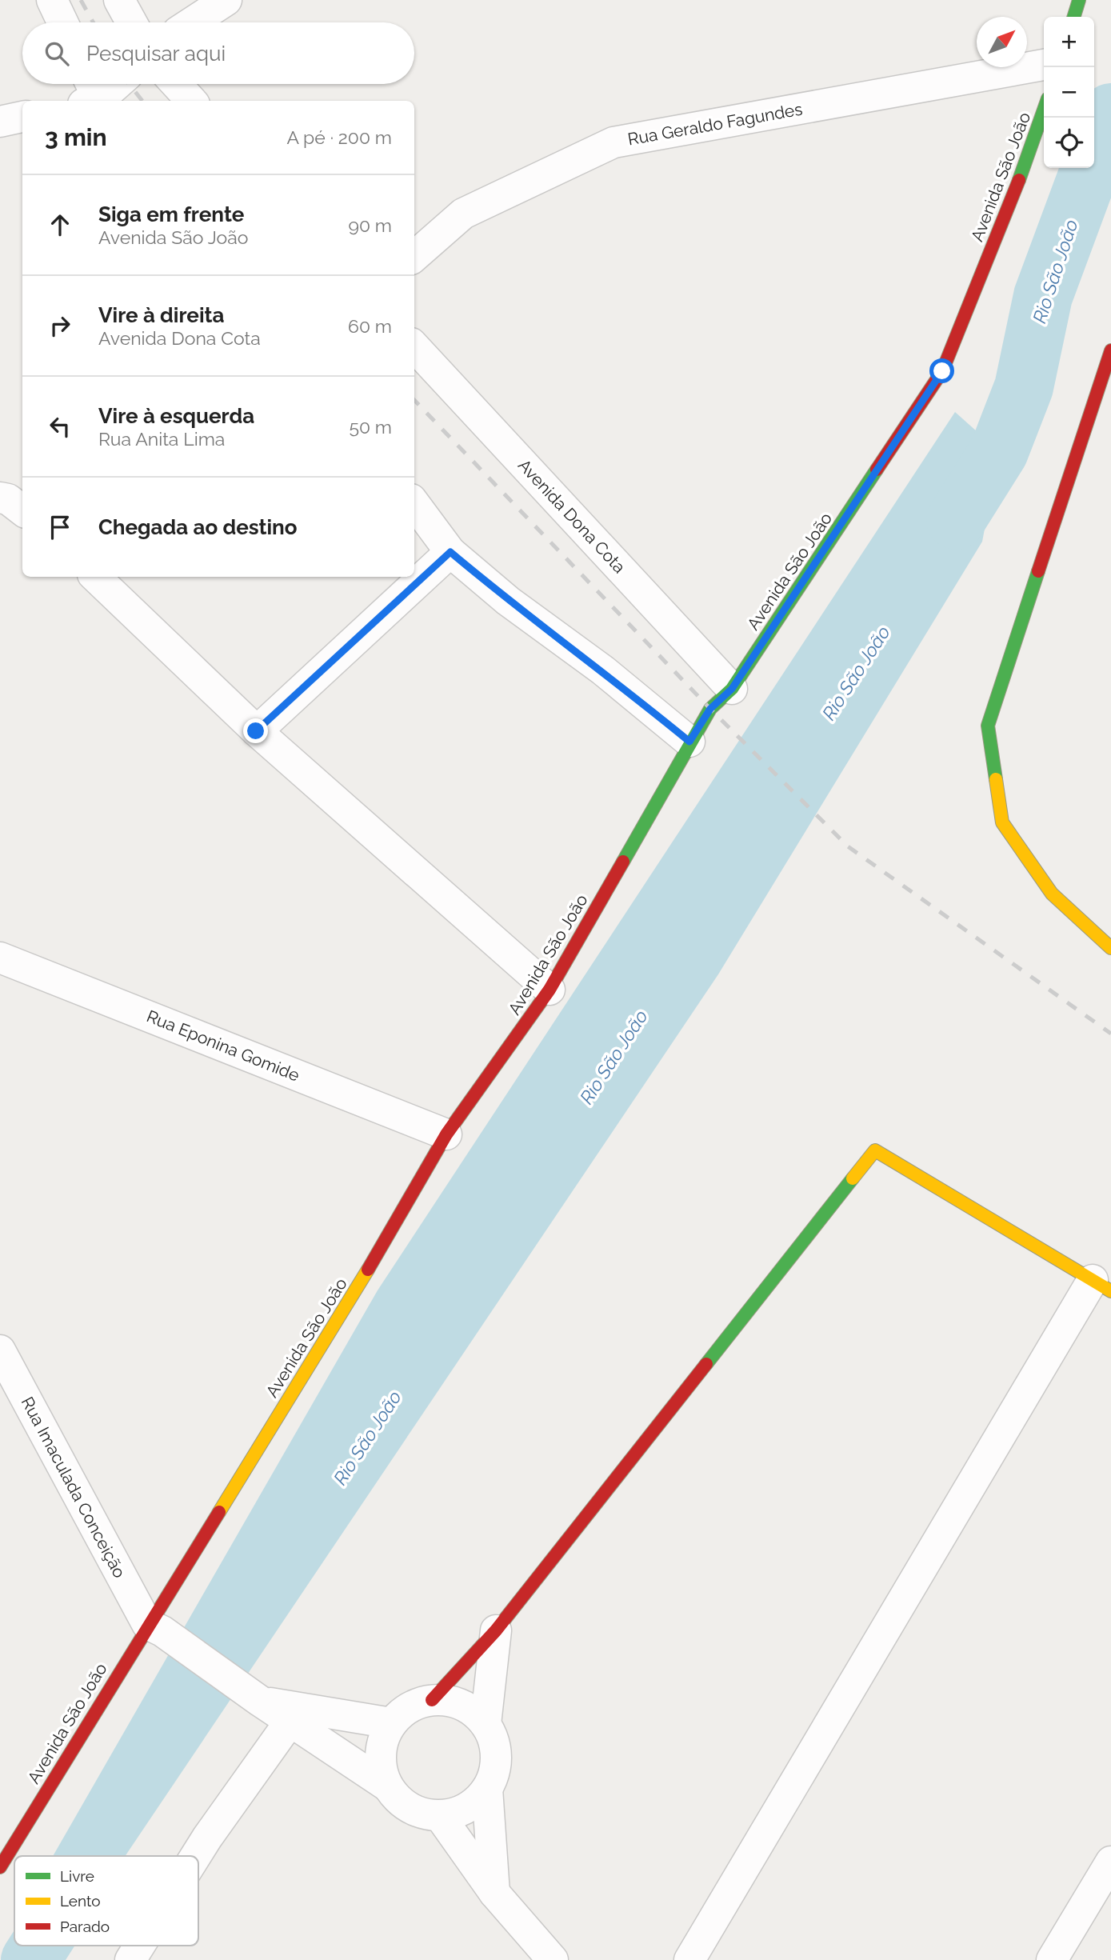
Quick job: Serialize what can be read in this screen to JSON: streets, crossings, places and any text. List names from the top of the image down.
{
  "streets": {
    "street": [
      "Rua Geraldo Fagundes",
      "Avenida São João",
      "Avenida Dona Cota",
      "Rua Eponina Gomide",
      "Rua Imaculada Conceição"
    ]
  },
  "crossings": [
    ["Avenida São João", "Avenida Dona Cota"],
    ["Avenida São João", "Rua Eponina Gomide"],
    ["Avenida São João", "Rua Imaculada Conceição"]
  ],
  "water": ["Rio São João"],
  "legend": ["Livre", "Lento", "Parado"],
  "north": "top right",
  "page": {
    "map_buttons": ["+", "−"],
    "search": "Pesquisar aqui",
    "heading": ["3 min", "A pé · 200 m"],
    "list": [
      ["Siga em frente", "Avenida São João", "90 m"],
      ["Vire à direita", "Avenida Dona Cota", "60 m"],
      ["Vire à esquerda", "Rua Anita Lima", "50 m"],
      "Chegada ao destino"
    ]
  }
}
